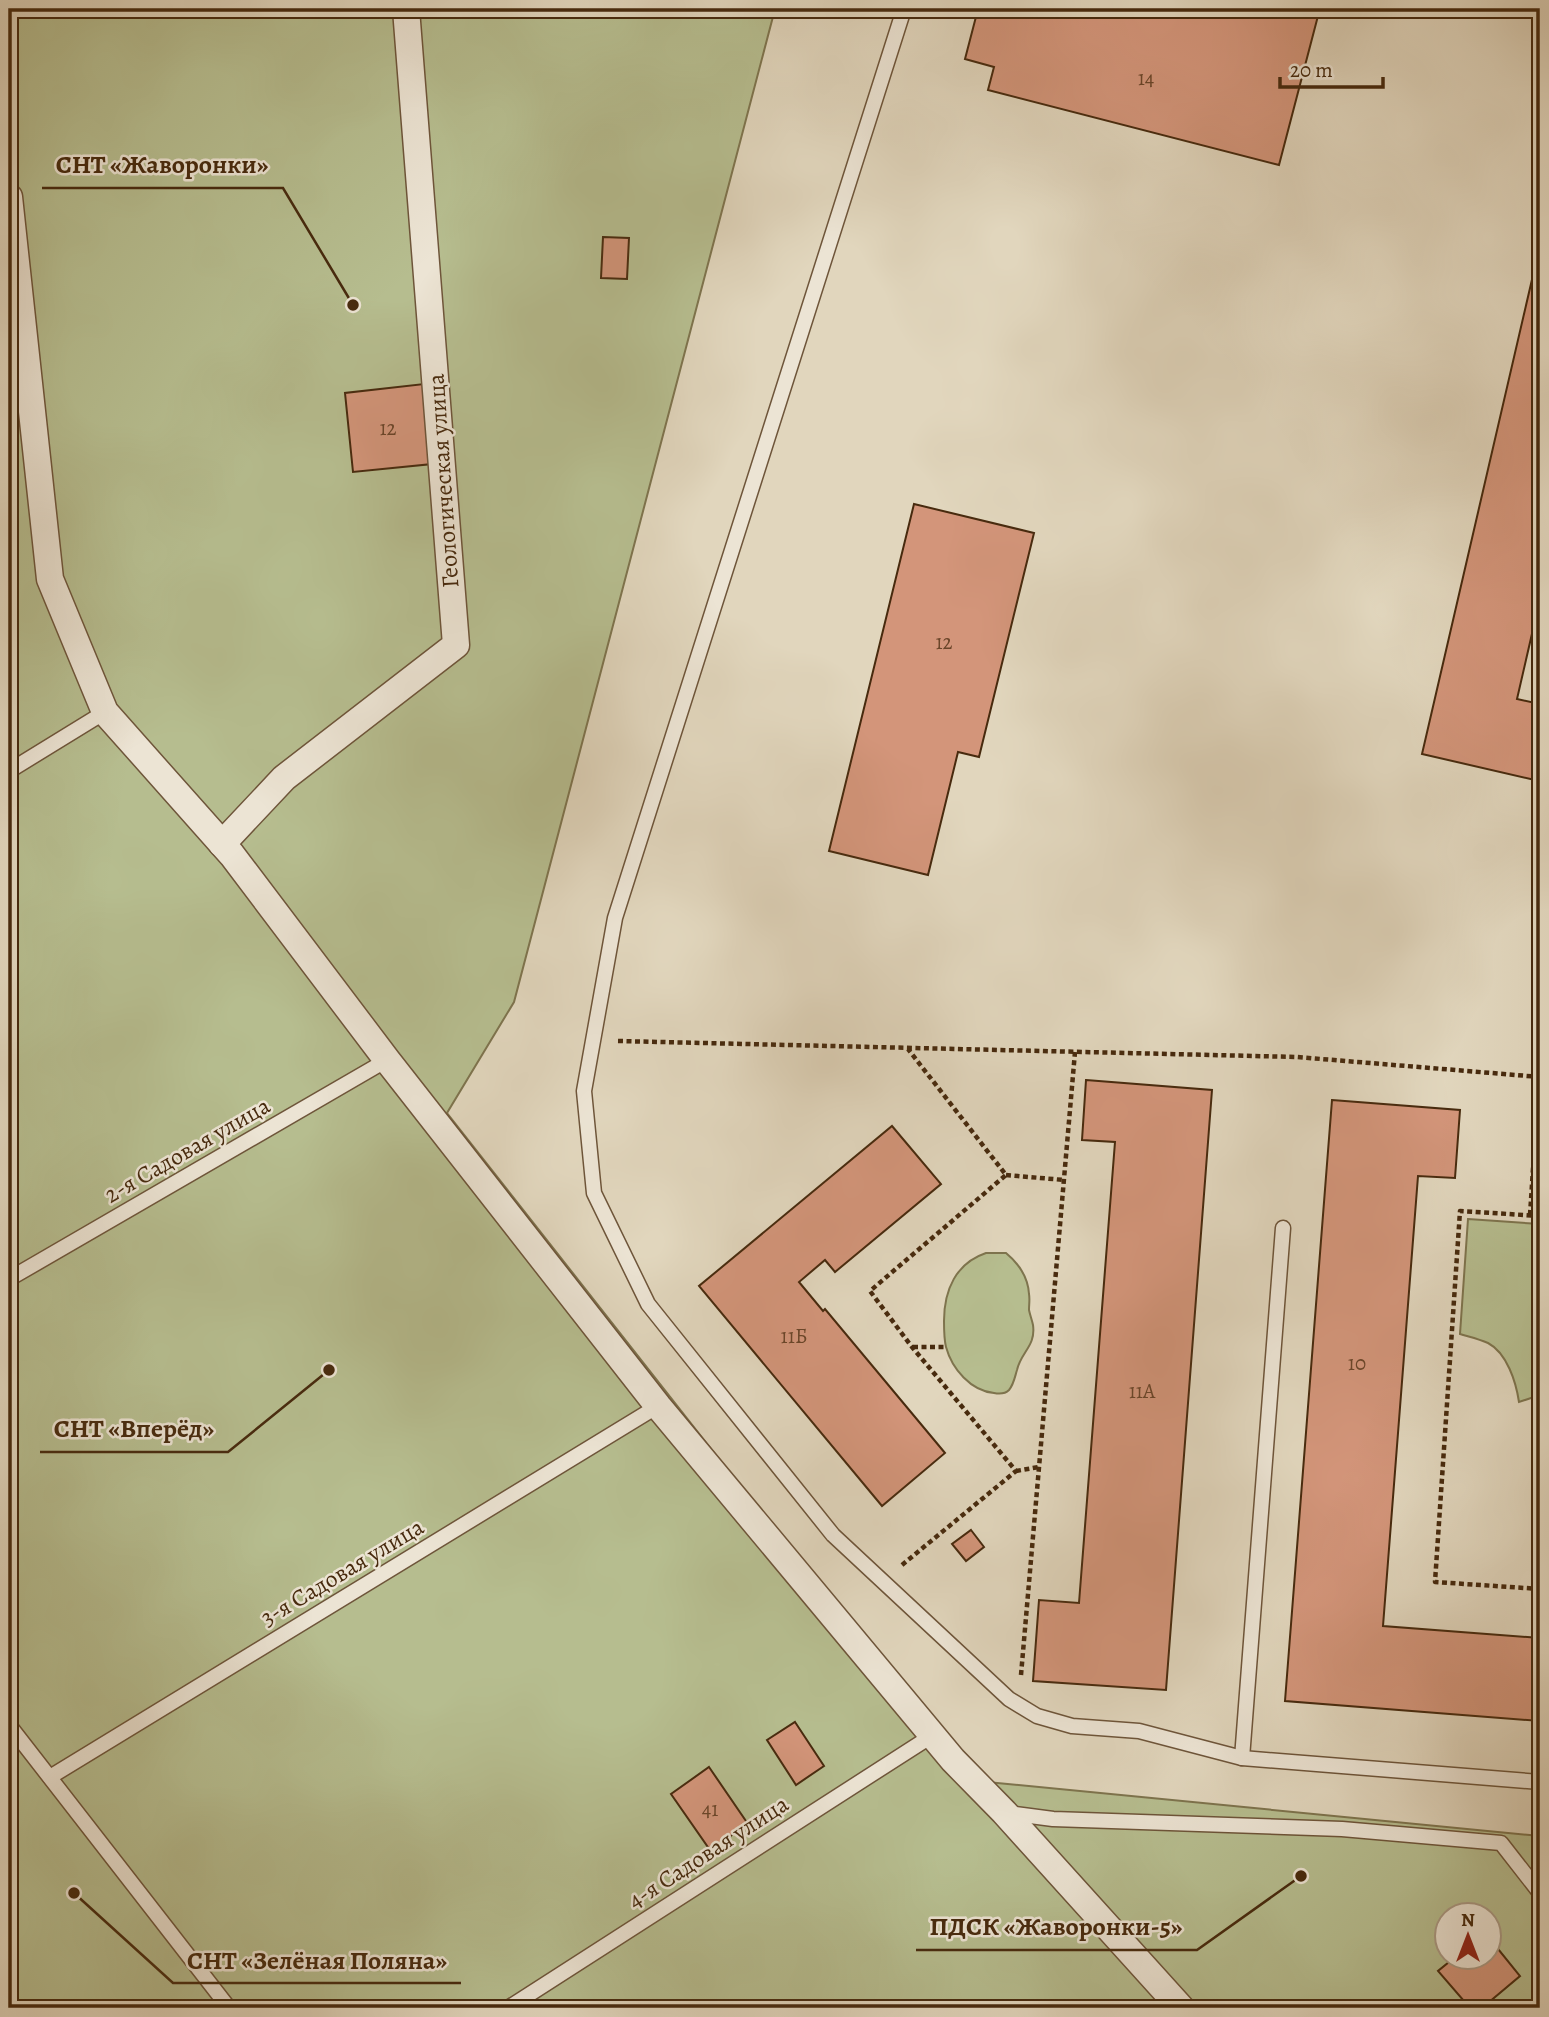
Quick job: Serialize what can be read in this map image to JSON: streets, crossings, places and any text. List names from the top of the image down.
{
  "streets": {
    "street": ["Геологическая улица"],
    "lane": ["2-я Садовая улица", "3-я Садовая улица", "4-я Садовая улица"]
  },
  "places": [
    "СНТ «Жаворонки»",
    "СНТ «Вперёд»",
    "ПДСК «Жаворонки-5»",
    "СНТ «Зелёная Поляна»"
  ],
  "house_numbers": [
    "14",
    "12",
    "12",
    "11Б",
    "10",
    "11А",
    "41"
  ],
  "scale_bar": "20 m",
  "north": "top"
}
